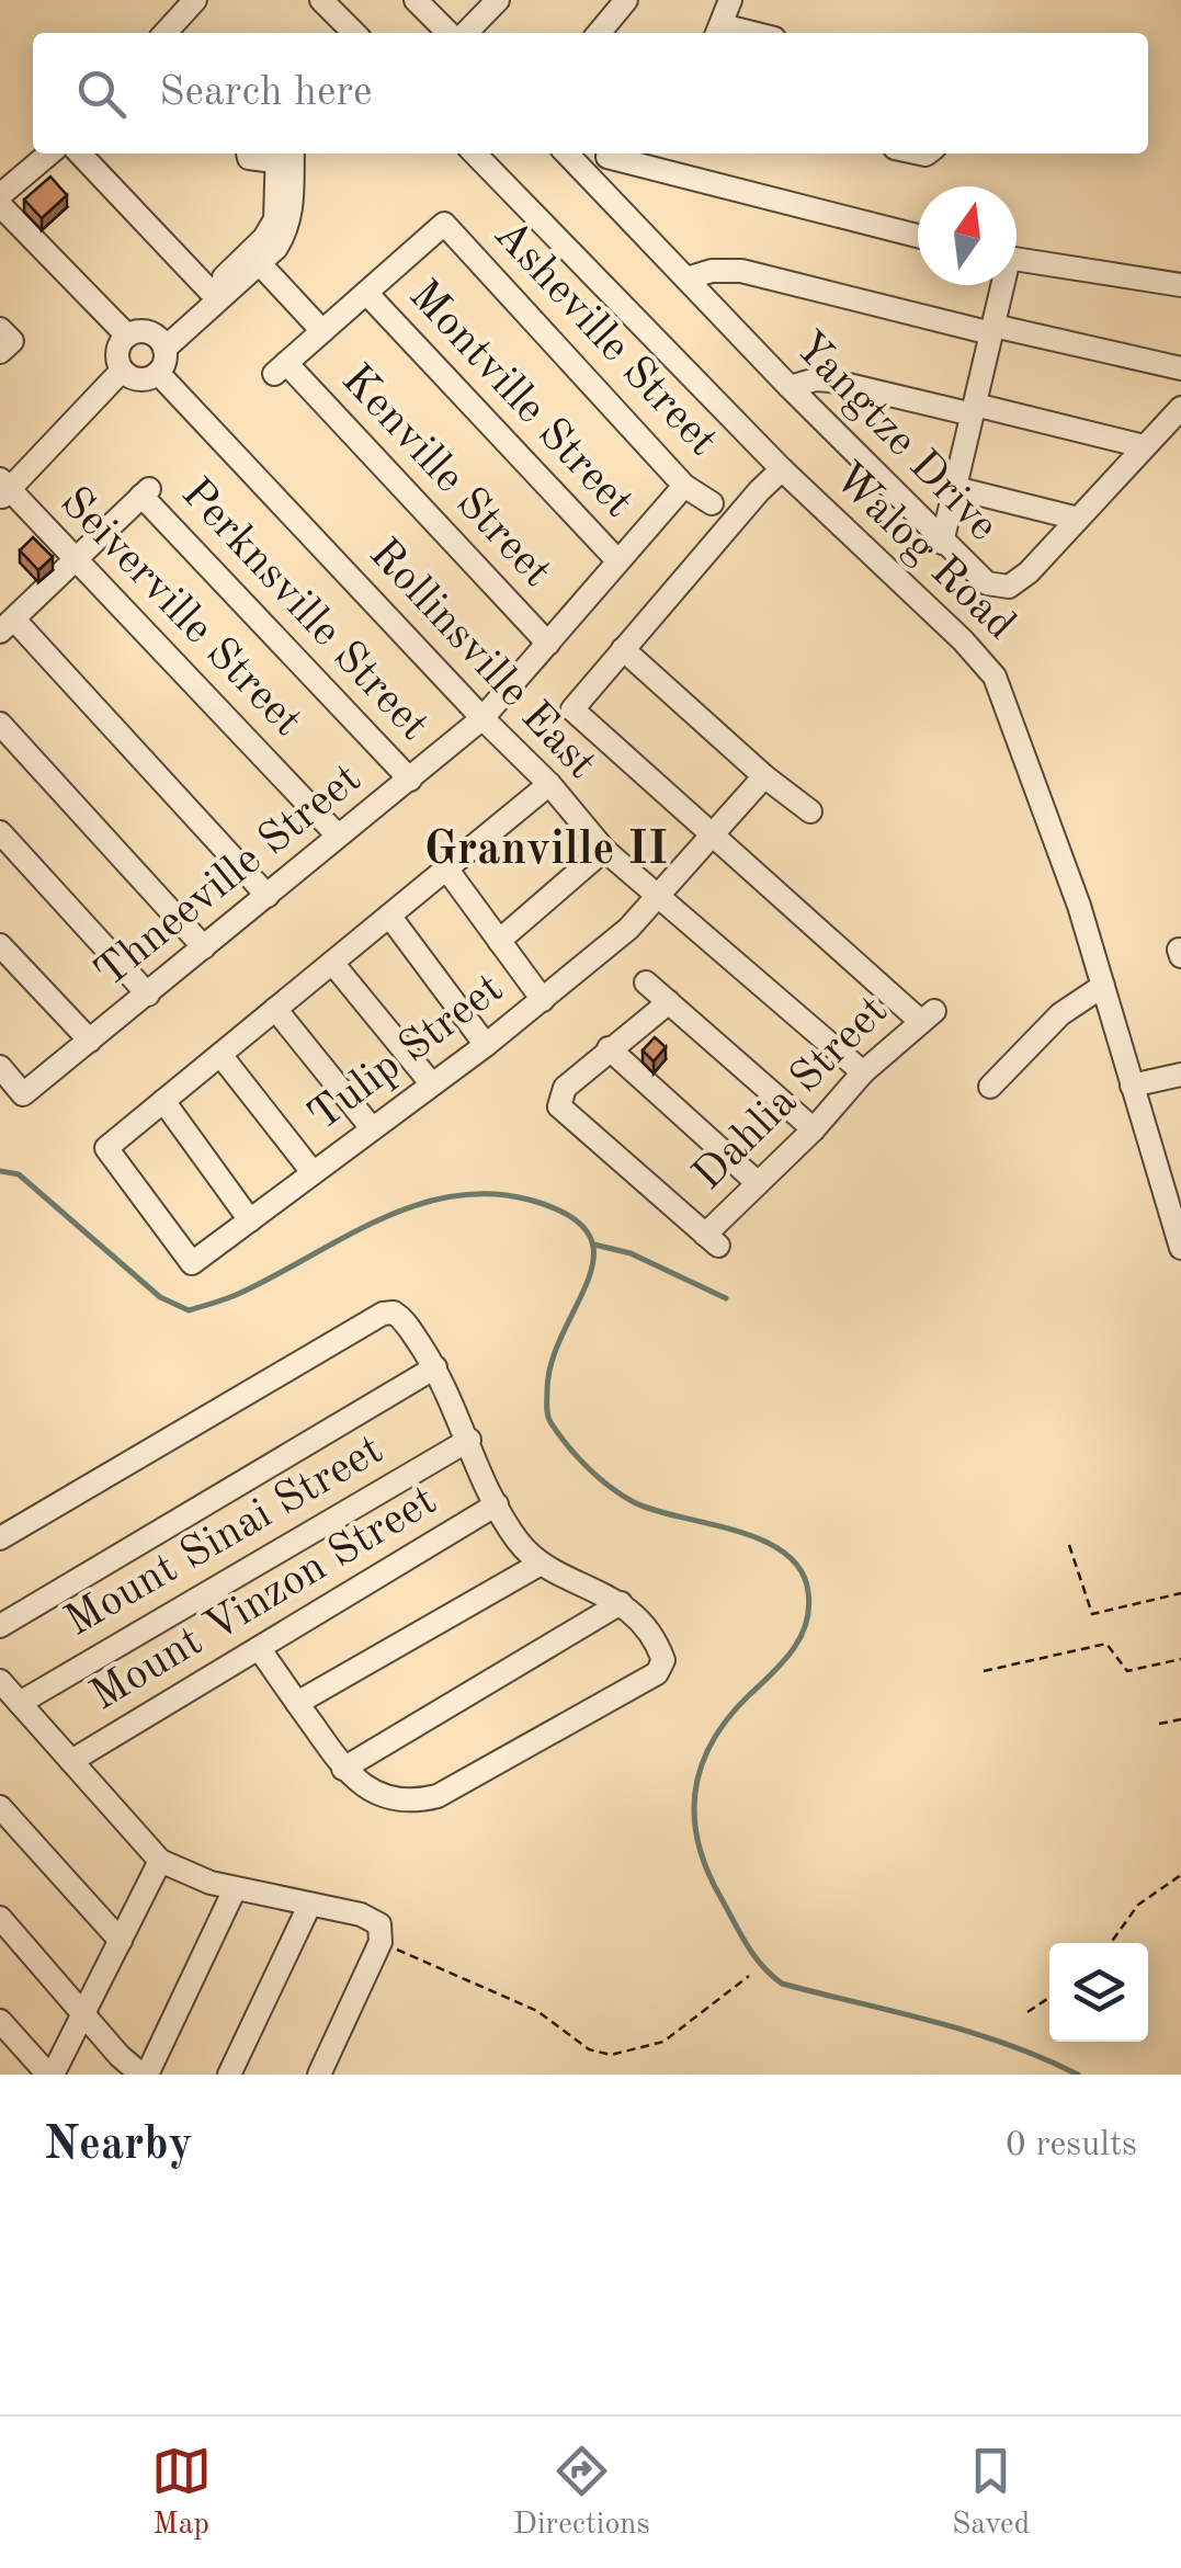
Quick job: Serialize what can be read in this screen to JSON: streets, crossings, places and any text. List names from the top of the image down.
{
  "streets": {
    "street": [
      "Asheville Street",
      "Montville Street",
      "Yangtze Drive",
      "Kenville Street",
      "Walog Road",
      "Perknsville Street",
      "Seiverville Street",
      "Rollinsville East",
      "Thneeville Street",
      "Tulip Street",
      "Dahlia Street",
      "Mount Sinai Street",
      "Mount Vinzon Street"
    ]
  },
  "crossings": [
    ["Asheville Street", "Montville Street"],
    ["Asheville Street", "Thneeville Street"],
    ["Montville Street", "Thneeville Street"],
    ["Kenville Street", "Thneeville Street"],
    ["Perknsville Street", "Seiverville Street"],
    ["Perknsville Street", "Thneeville Street"],
    ["Seiverville Street", "Thneeville Street"],
    ["Rollinsville East", "Thneeville Street"],
    ["Rollinsville East", "Tulip Street"],
    ["Rollinsville East", "Dahlia Street"],
    ["Tulip Street", "Dahlia Street"]
  ],
  "districts": ["Granville II"],
  "north": "top",
  "page": {
    "search": "Search here",
    "heading": ["Nearby", "0 results"],
    "nav": ["Map", "Directions", "Saved"]
  }
}
